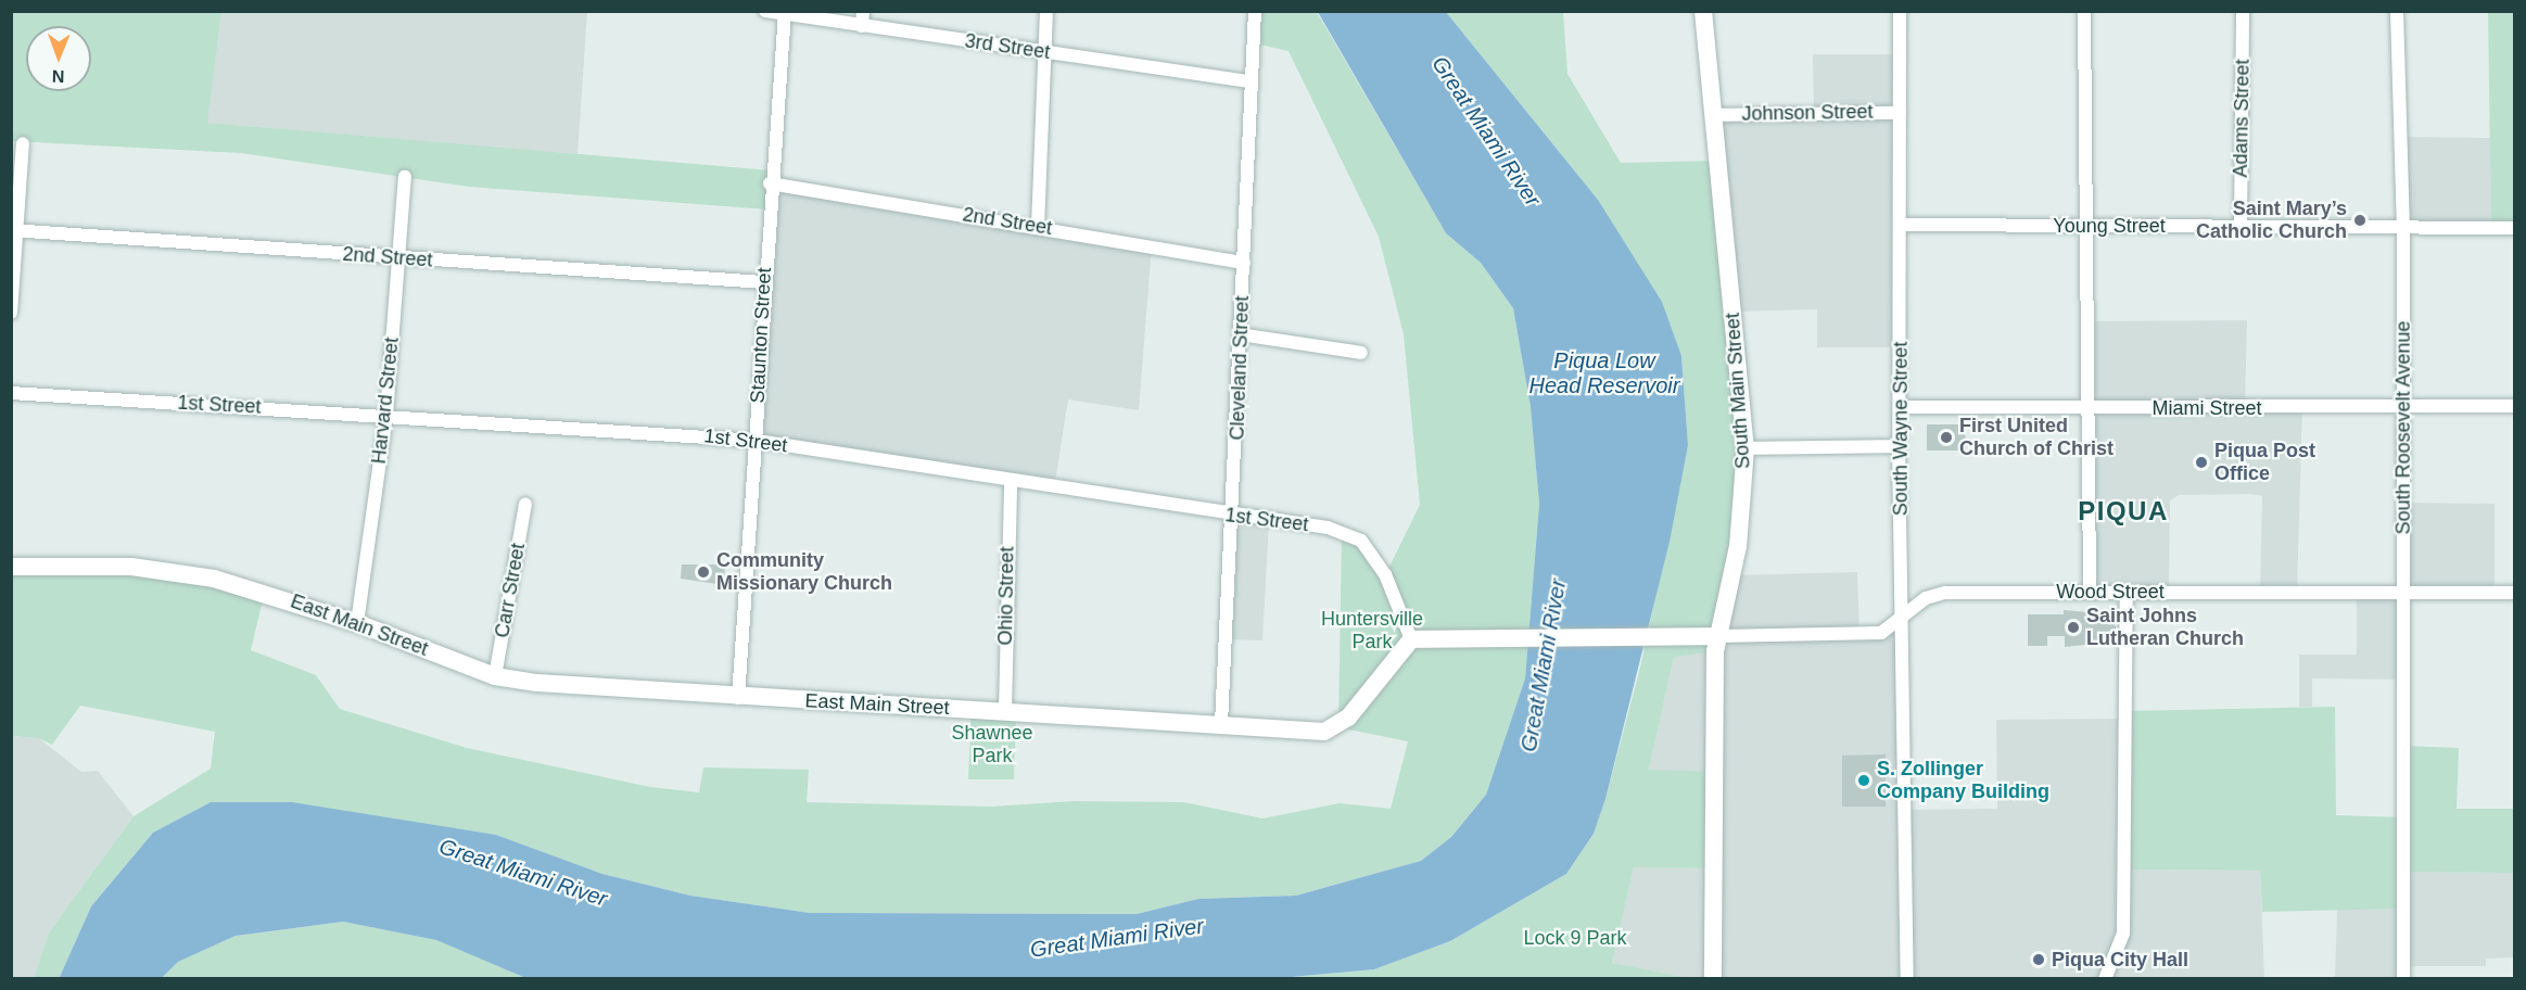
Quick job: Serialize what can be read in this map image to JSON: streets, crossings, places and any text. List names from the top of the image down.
{
  "streets": {
    "street": [
      "3rd Street",
      "Johnson Street",
      "Adams Street",
      "2nd Street",
      "Young Street",
      "Staunton Street",
      "Cleveland Street",
      "South Main Street",
      "Harvard Street",
      "1st Street",
      "Miami Street",
      "South Roosevelt Avenue",
      "South Wayne Street",
      "Carr Street",
      "Wood Street",
      "Ohio Street",
      "East Main Street"
    ]
  },
  "crossings": [
    ["3rd Street", "Staunton Street"],
    ["3rd Street", "Cleveland Street"],
    ["Johnson Street", "South Main Street"],
    ["Johnson Street", "South Wayne Street"],
    ["Adams Street", "Young Street"],
    ["2nd Street", "Staunton Street"],
    ["2nd Street", "Cleveland Street"],
    ["2nd Street", "Harvard Street"],
    ["Young Street", "South Roosevelt Avenue"],
    ["Young Street", "South Wayne Street"],
    ["Staunton Street", "1st Street"],
    ["Staunton Street", "East Main Street"],
    ["Cleveland Street", "1st Street"],
    ["Cleveland Street", "East Main Street"],
    ["South Main Street", "Wood Street"],
    ["Harvard Street", "1st Street"],
    ["Harvard Street", "East Main Street"],
    ["1st Street", "Ohio Street"],
    ["1st Street", "East Main Street"],
    ["Miami Street", "South Roosevelt Avenue"],
    ["Miami Street", "South Wayne Street"],
    ["South Roosevelt Avenue", "Wood Street"],
    ["South Wayne Street", "Wood Street"],
    ["Carr Street", "East Main Street"],
    ["Ohio Street", "East Main Street"]
  ],
  "districts": ["PIQUA"],
  "water": ["Great Miami River", "Piqua Low Head Reservoir"],
  "parks": ["Huntersville Park", "Shawnee Park", "Lock 9 Park"],
  "places": [
    "Saint Mary’s Catholic Church",
    "First United Church of Christ",
    "Piqua Post Office",
    "Community Missionary Church",
    "Saint Johns Lutheran Church",
    "S. Zollinger Company Building",
    "Piqua City Hall"
  ],
  "north": "bottom"
}
